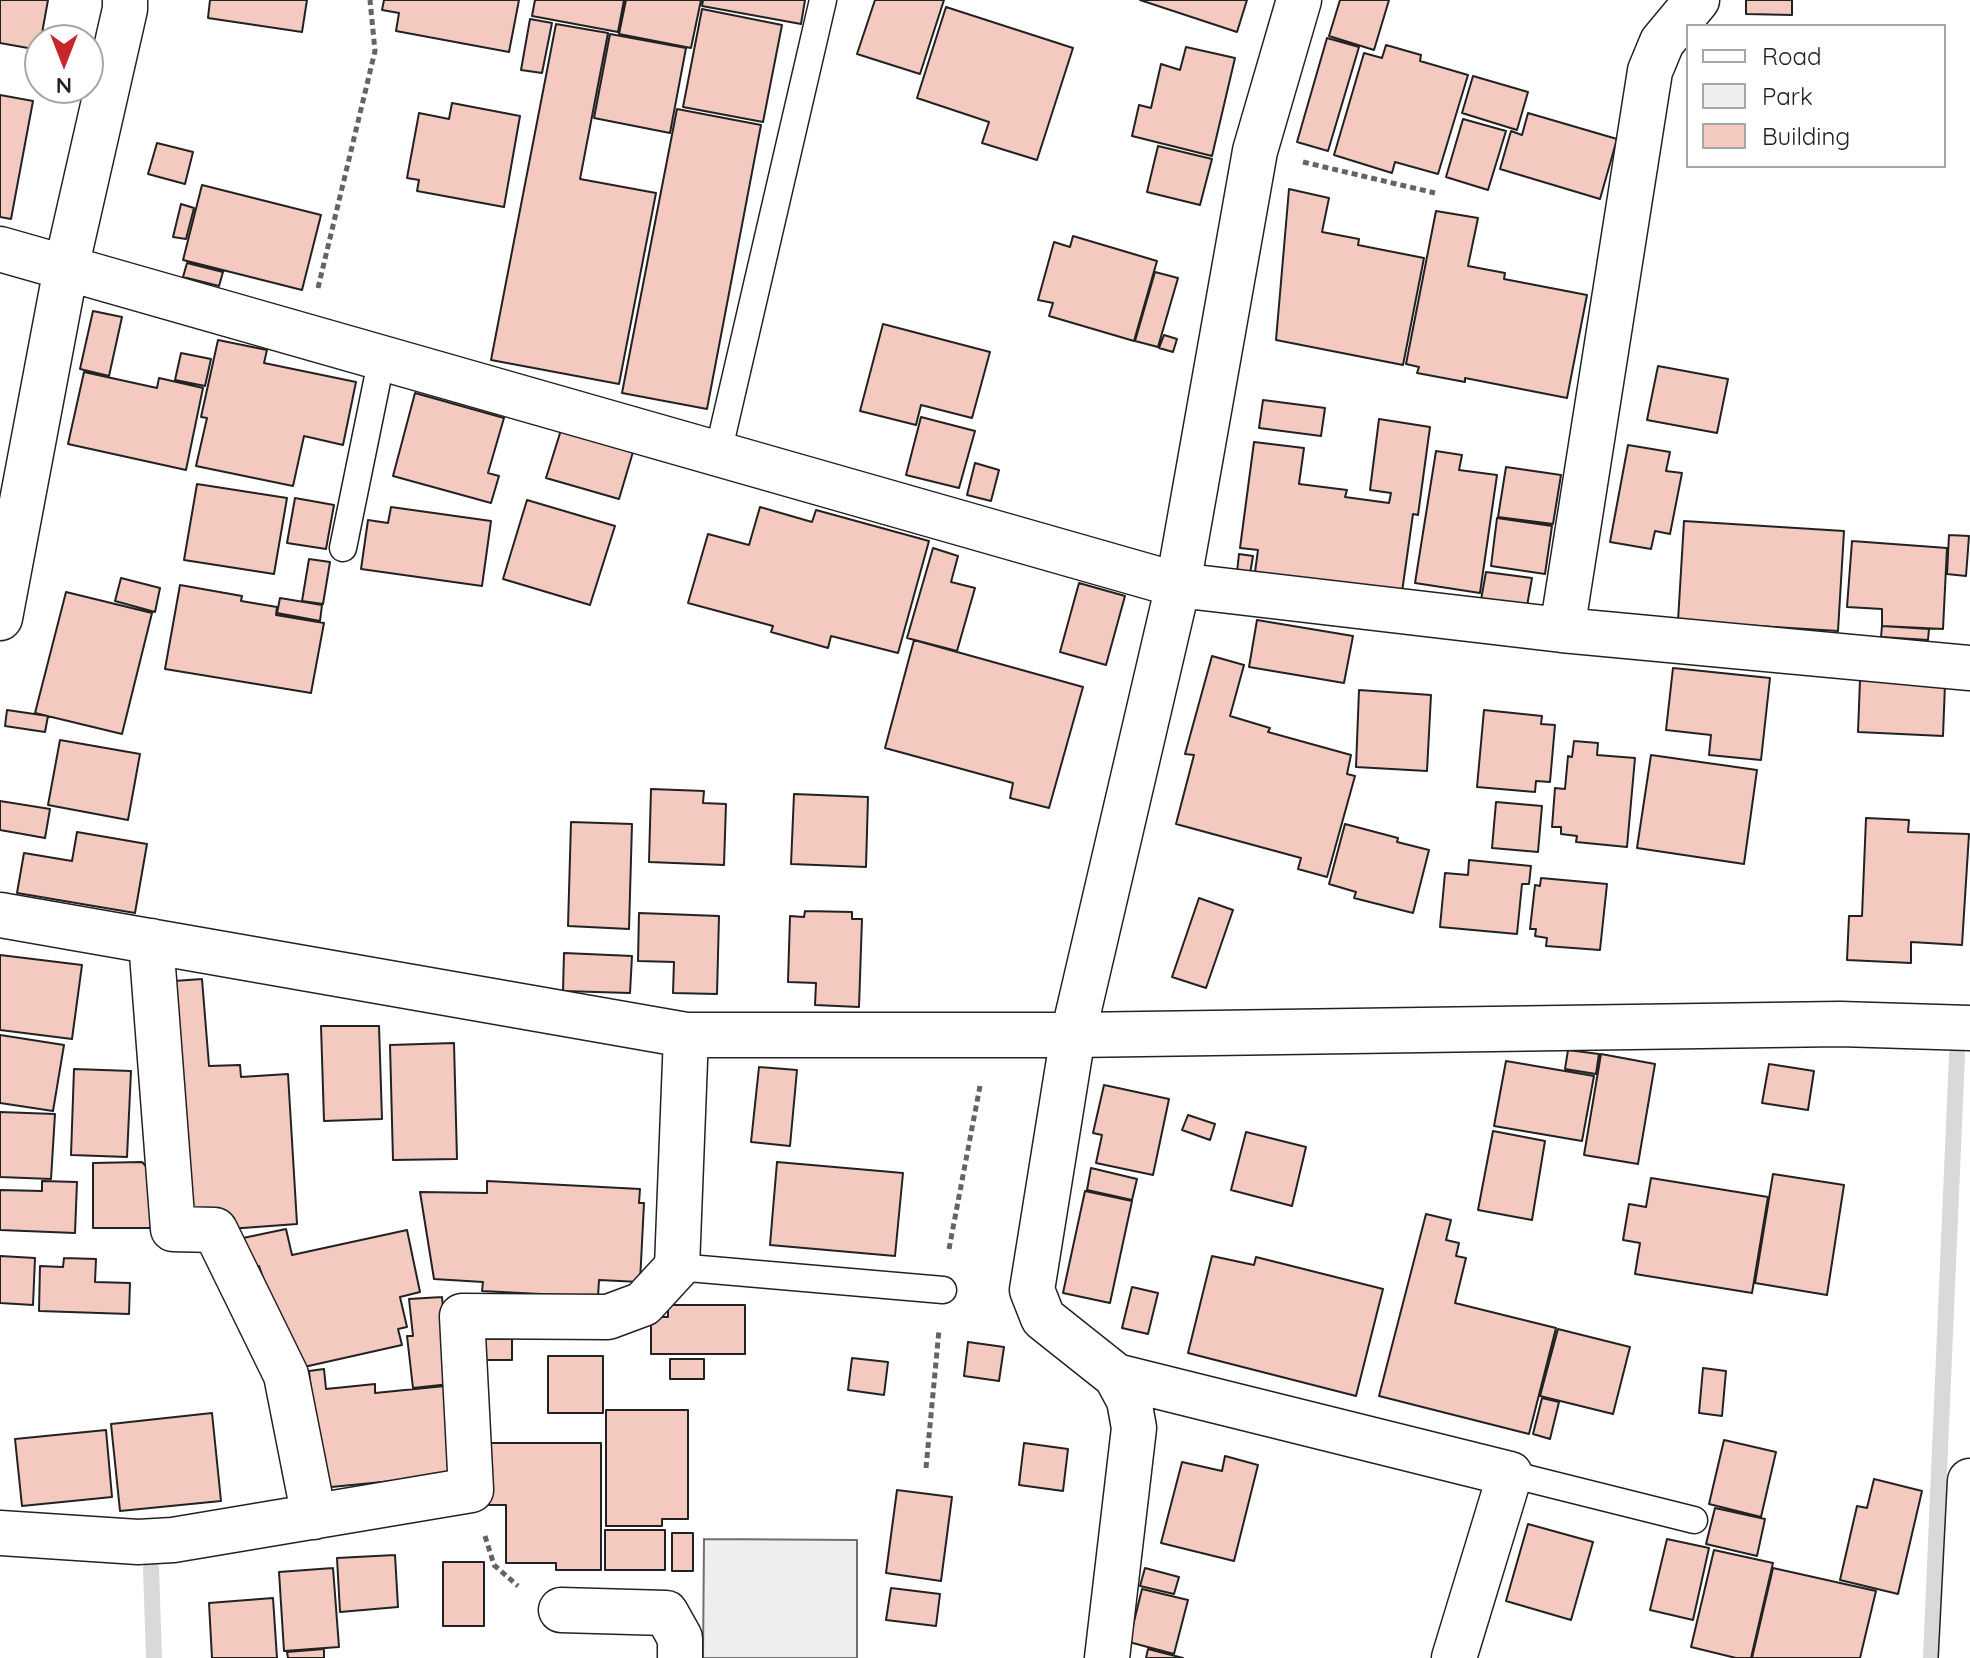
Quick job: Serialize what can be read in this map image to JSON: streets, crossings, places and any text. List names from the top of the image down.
{
  "legend": ["Road", "Park", "Building"],
  "north": "bottom"
}
